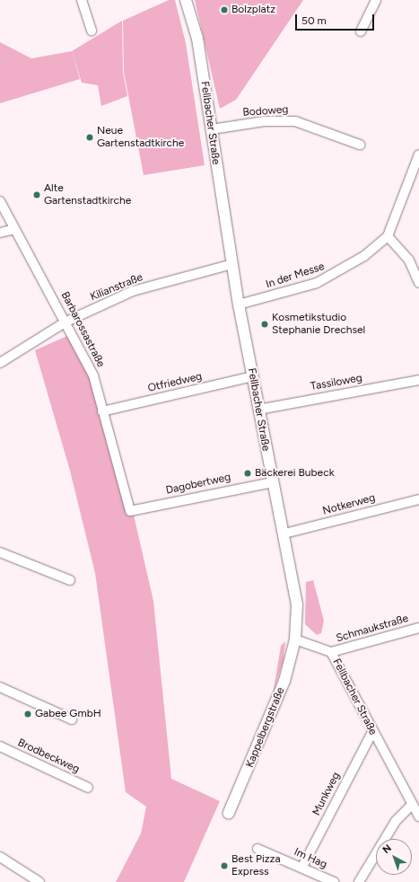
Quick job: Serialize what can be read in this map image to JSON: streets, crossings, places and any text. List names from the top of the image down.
{
  "streets": {
    "street": [
      "Bodoweg",
      "Fellbacher Straße",
      "In der Messe",
      "Kilianstraße",
      "Barbarossastraße",
      "Otfriedweg",
      "Tassiloweg",
      "Dagobertweg",
      "Notkerweg",
      "Schmaukstraße",
      "Kappelbergstraße",
      "Brodbeckweg",
      "Munkweg",
      "Im Hag"
    ]
  },
  "crossings": [
    ["Bodoweg", "Fellbacher Straße"],
    ["Fellbacher Straße", "In der Messe"],
    ["Fellbacher Straße", "Kilianstraße"],
    ["Fellbacher Straße", "Otfriedweg"],
    ["Fellbacher Straße", "Tassiloweg"],
    ["Fellbacher Straße", "Dagobertweg"],
    ["Fellbacher Straße", "Notkerweg"],
    ["Fellbacher Straße", "Schmaukstraße"],
    ["Fellbacher Straße", "Kappelbergstraße"],
    ["Fellbacher Straße", "Munkweg"],
    ["Kilianstraße", "Barbarossastraße"],
    ["Barbarossastraße", "Otfriedweg"],
    ["Barbarossastraße", "Dagobertweg"],
    ["Munkweg", "Im Hag"]
  ],
  "places": [
    "Bolzplatz",
    "Neue Gartenstadtkirche",
    "Alte Gartenstadtkirche",
    "Kosmetikstudio Stephanie Drechsel",
    "Bäckerei Bubeck",
    "Gabee GmbH",
    "Best Pizza Express"
  ],
  "scale_bar": "50 m",
  "north": "top left"
}
